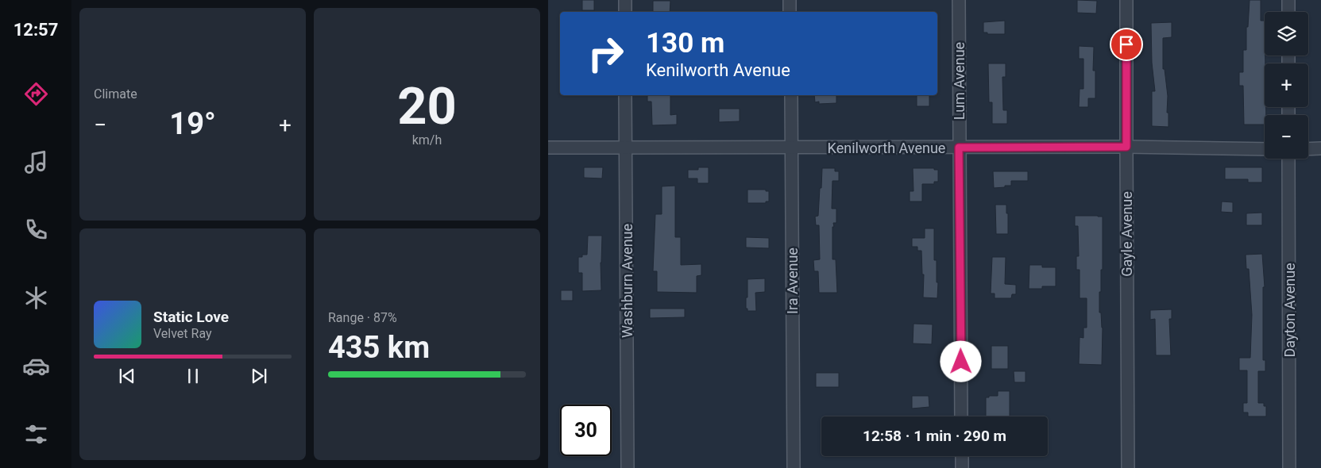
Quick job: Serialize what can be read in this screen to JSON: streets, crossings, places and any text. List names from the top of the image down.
{
  "streets": {
    "street": [
      "Lum Avenue",
      "Kenilworth Avenue",
      "Gayle Avenue",
      "Washburn Avenue",
      "Ira Avenue",
      "Dayton Avenue"
    ]
  },
  "crossings": [
    ["Lum Avenue", "Kenilworth Avenue"],
    ["Kenilworth Avenue", "Gayle Avenue"],
    ["Kenilworth Avenue", "Washburn Avenue"],
    ["Kenilworth Avenue", "Ira Avenue"]
  ],
  "page": {
    "tabs": "12:57",
    "tile": [
      "Climate",
      ["20", "km/h"],
      ["Range · 87%", "435 km"]
    ],
    "map_buttons": ["+", "−"],
    "turn": ["130 m", "Kenilworth Avenue"],
    "heat": ["−", "19°", "+"],
    "song": ["Static Love", "Velvet Ray"],
    "limit": "30",
    "trip": "12:58 · 1 min · 290 m"
  }
}
